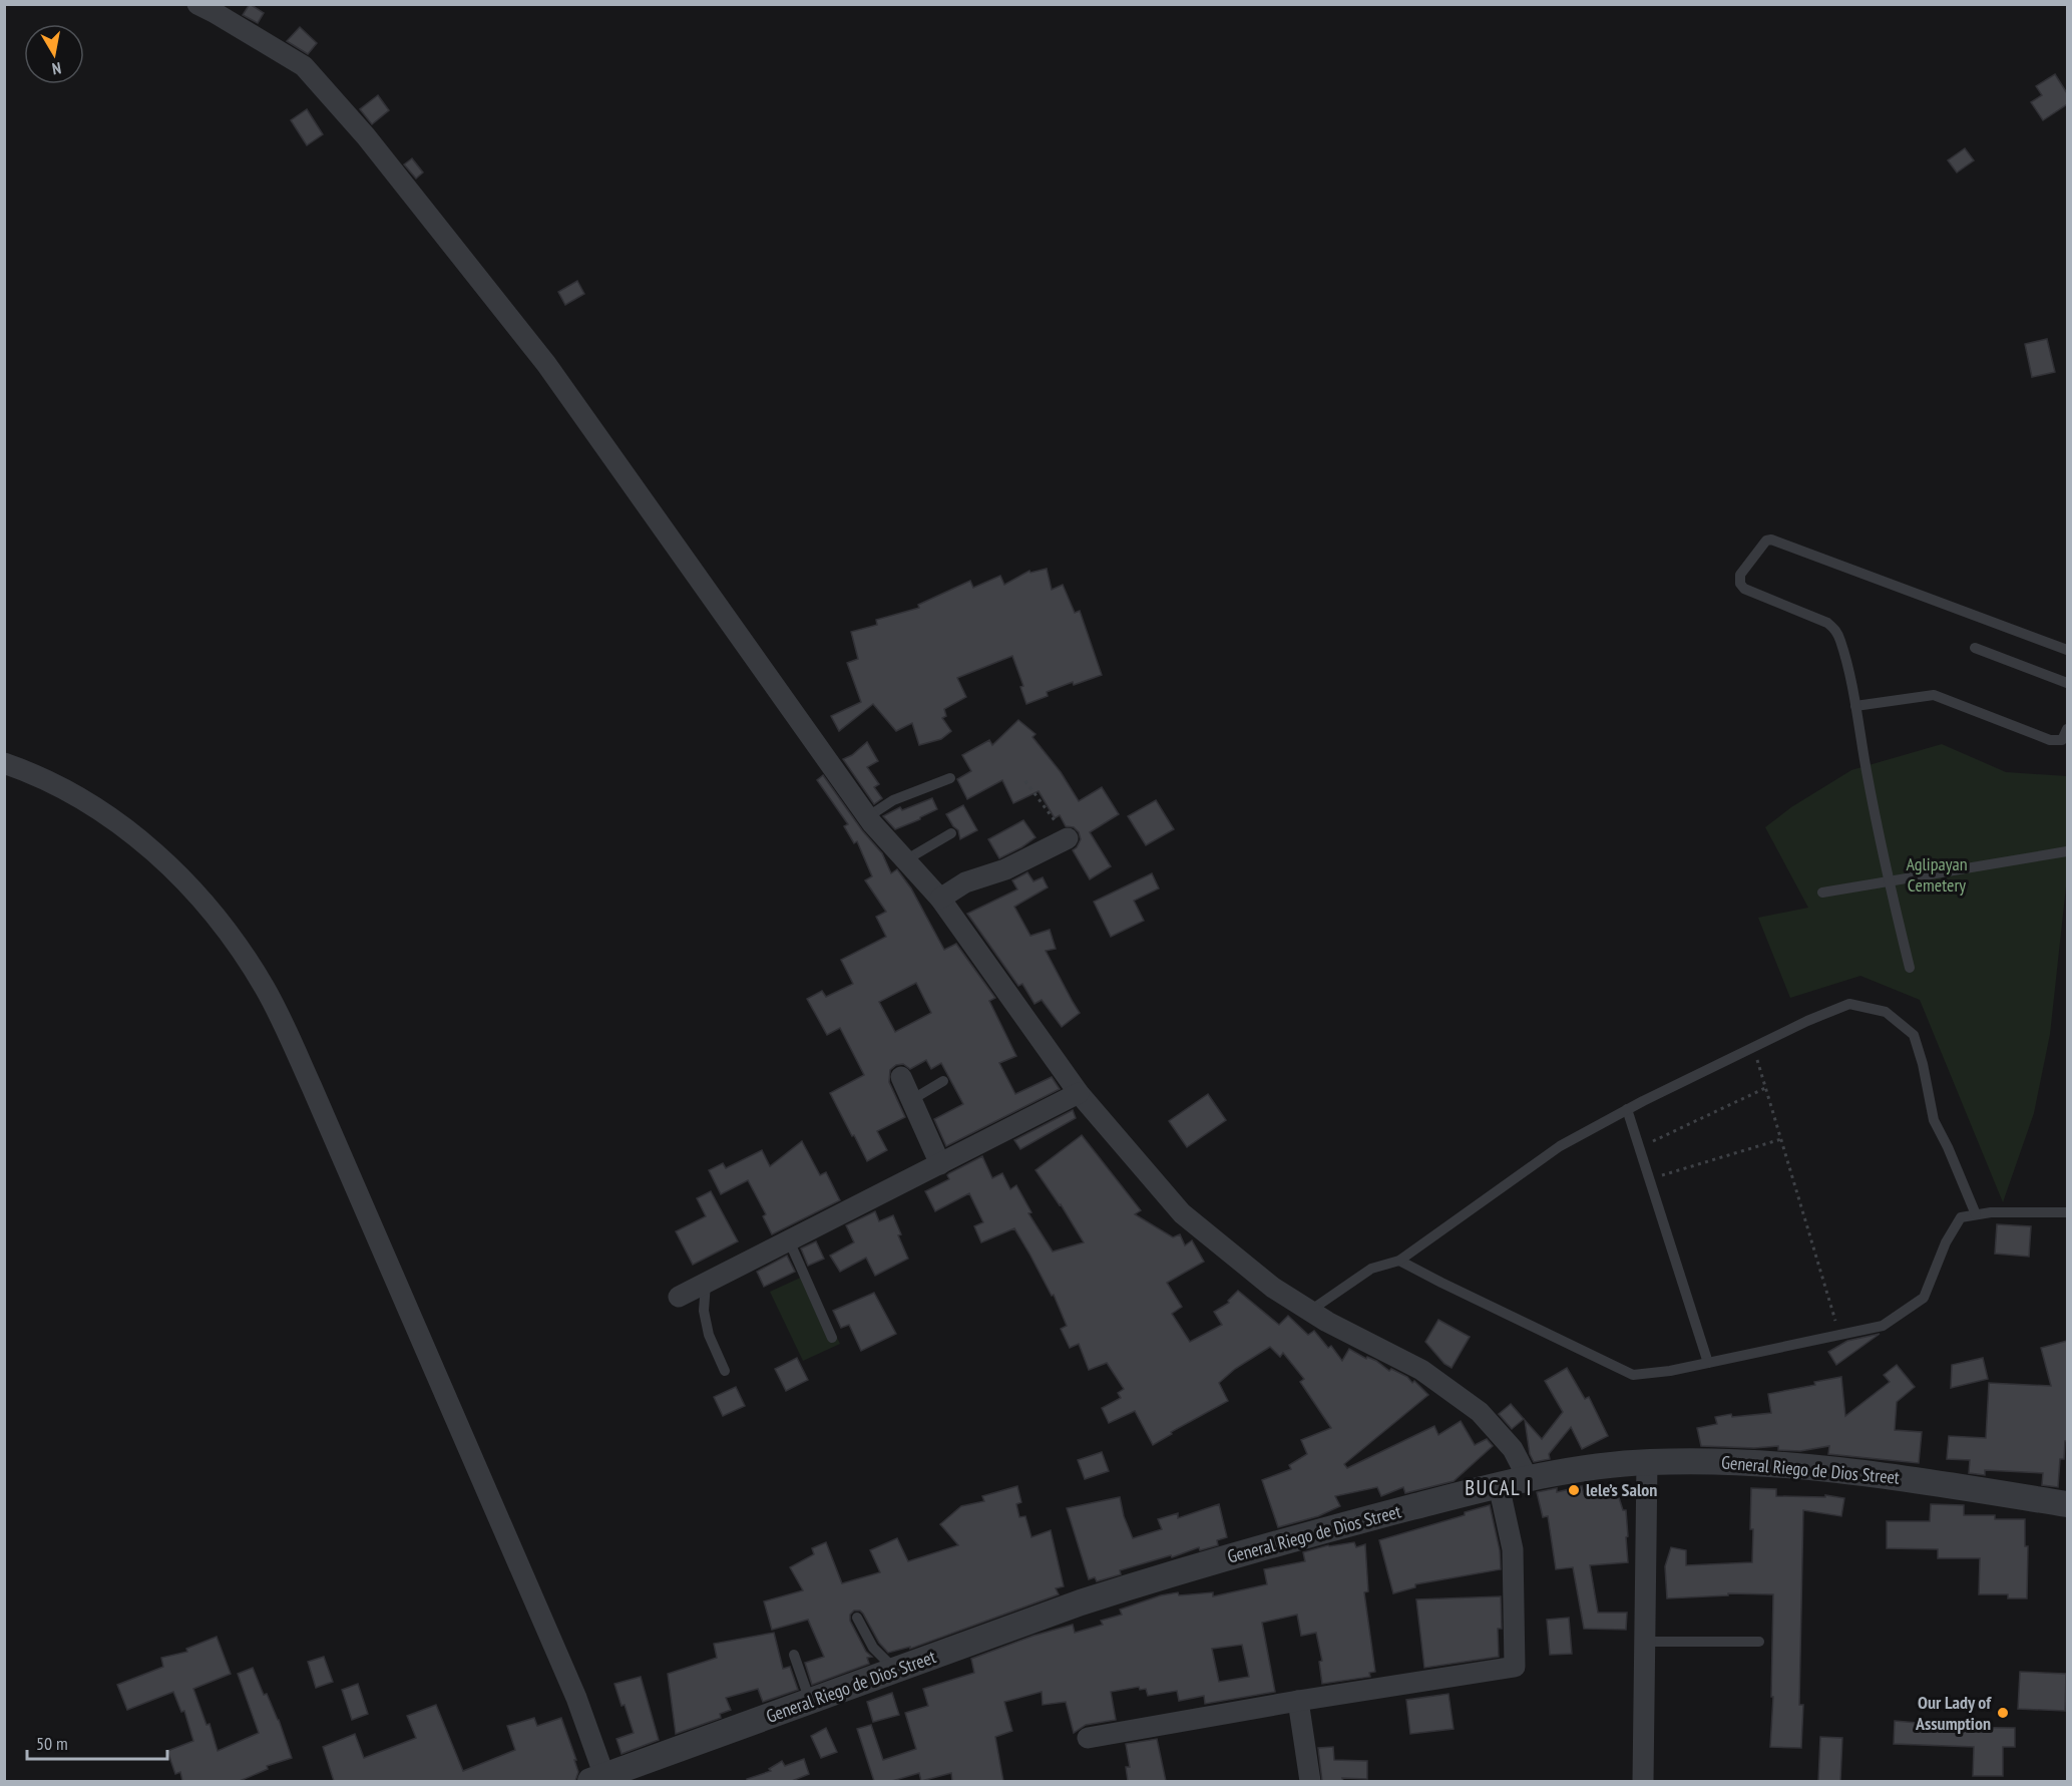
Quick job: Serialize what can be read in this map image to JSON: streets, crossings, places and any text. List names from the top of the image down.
{
  "streets": {
    "street": ["General Riego de Dios Street"]
  },
  "districts": ["BUCAL I"],
  "parks": ["Aglipayan Cemetery"],
  "places": ["lele’s Salon", "Our Lady of Assumption"],
  "scale_bar": "50 m",
  "north": "bottom"
}
